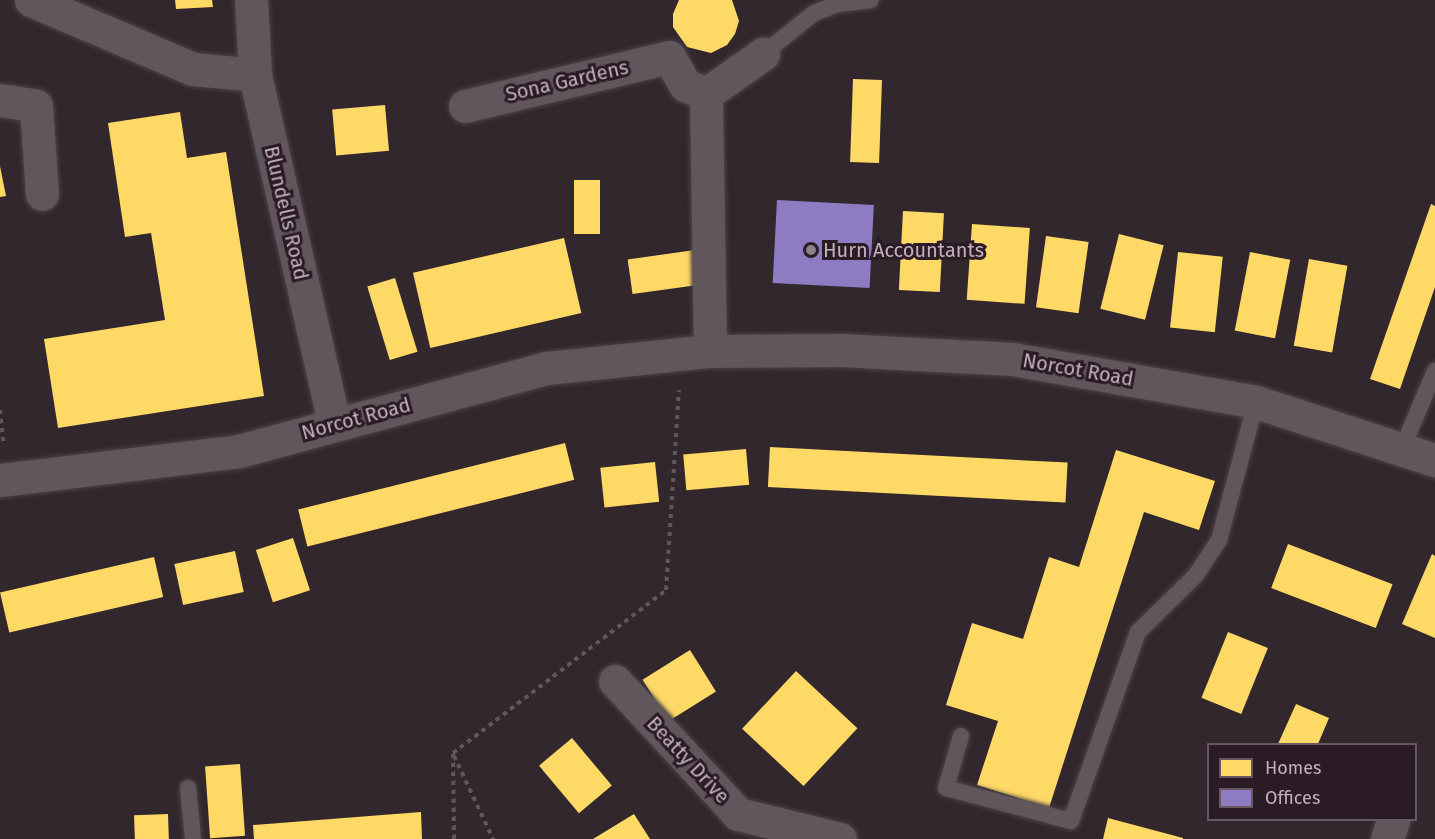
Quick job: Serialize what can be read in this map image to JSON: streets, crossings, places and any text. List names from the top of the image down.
{
  "streets": {
    "street": [
      "Sona Gardens",
      "Blundells Road",
      "Norcot Road",
      "Beatty Drive"
    ]
  },
  "crossings": [
    ["Blundells Road", "Norcot Road"]
  ],
  "places": ["Hurn Accountants"],
  "legend": ["Homes", "Offices"]
}
